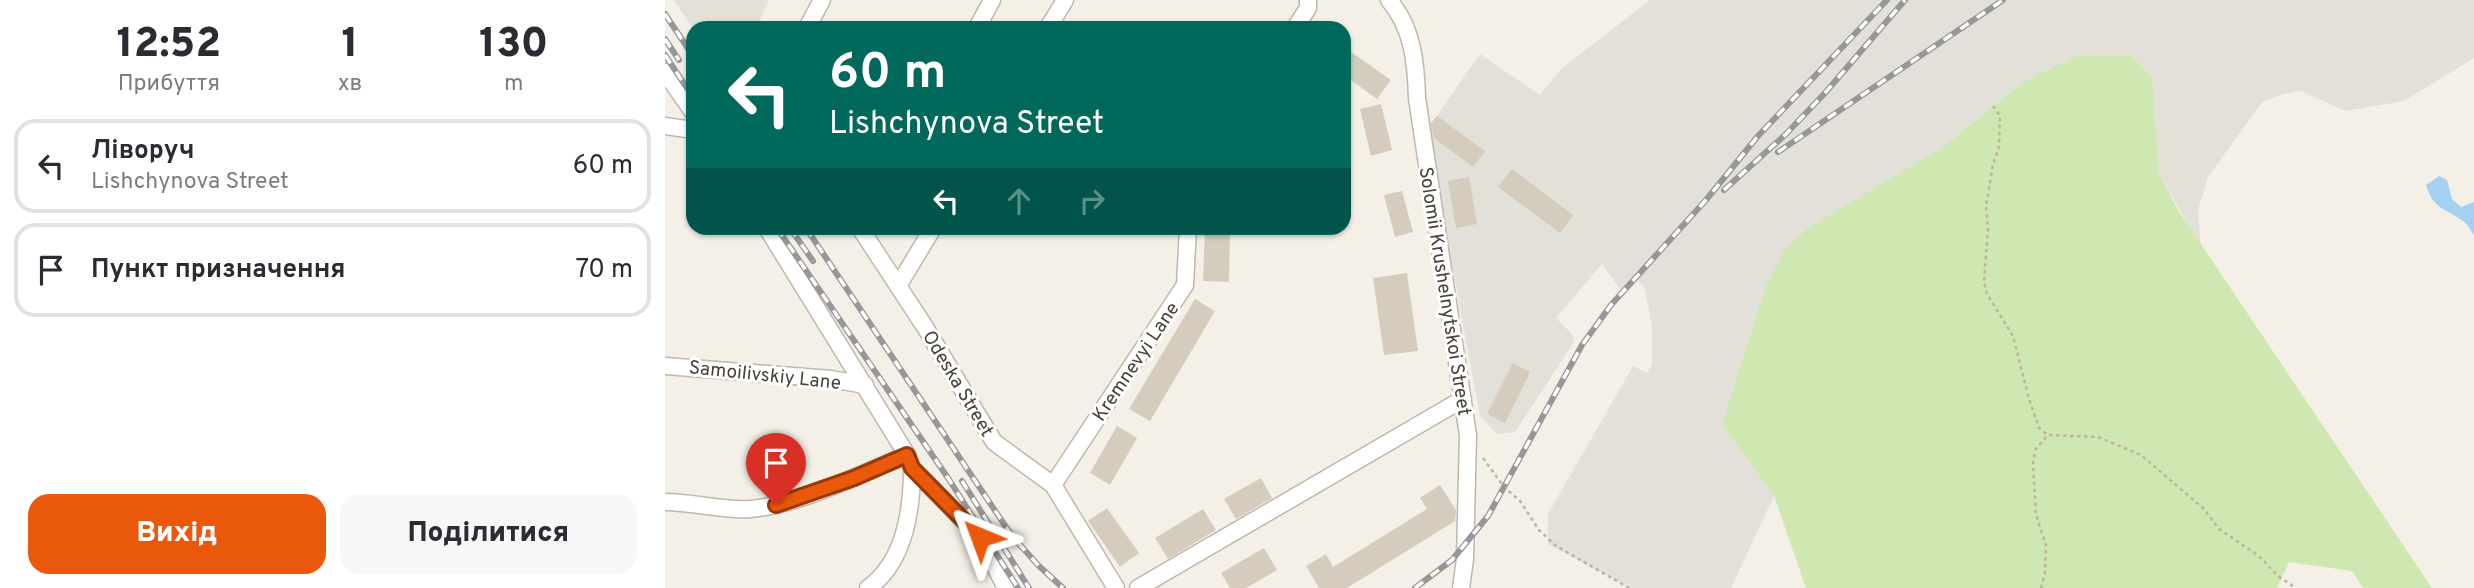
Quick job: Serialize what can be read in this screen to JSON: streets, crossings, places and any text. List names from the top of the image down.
{
  "streets": {
    "street": [
      "Solomii Krushelnytskoi Street",
      "Kremnevyi Lane",
      "Samoilivskiy Lane",
      "Odeska Street"
    ]
  },
  "crossings": [
    ["Kremnevyi Lane", "Odeska Street"]
  ],
  "page": {
    "eta": [
      "12:52",
      "Прибуття",
      "1",
      "хв",
      "130",
      "m"
    ],
    "turn": ["60 m", "Lishchynova Street"],
    "list": [
      {
        "name": "Ліворуч",
        "note": "Lishchynova Street",
        "value": "60 m"
      },
      {
        "name": "Пункт призначення",
        "value": "70 m"
      }
    ],
    "buttons": ["Вихід", "Поділитися"]
  }
}
